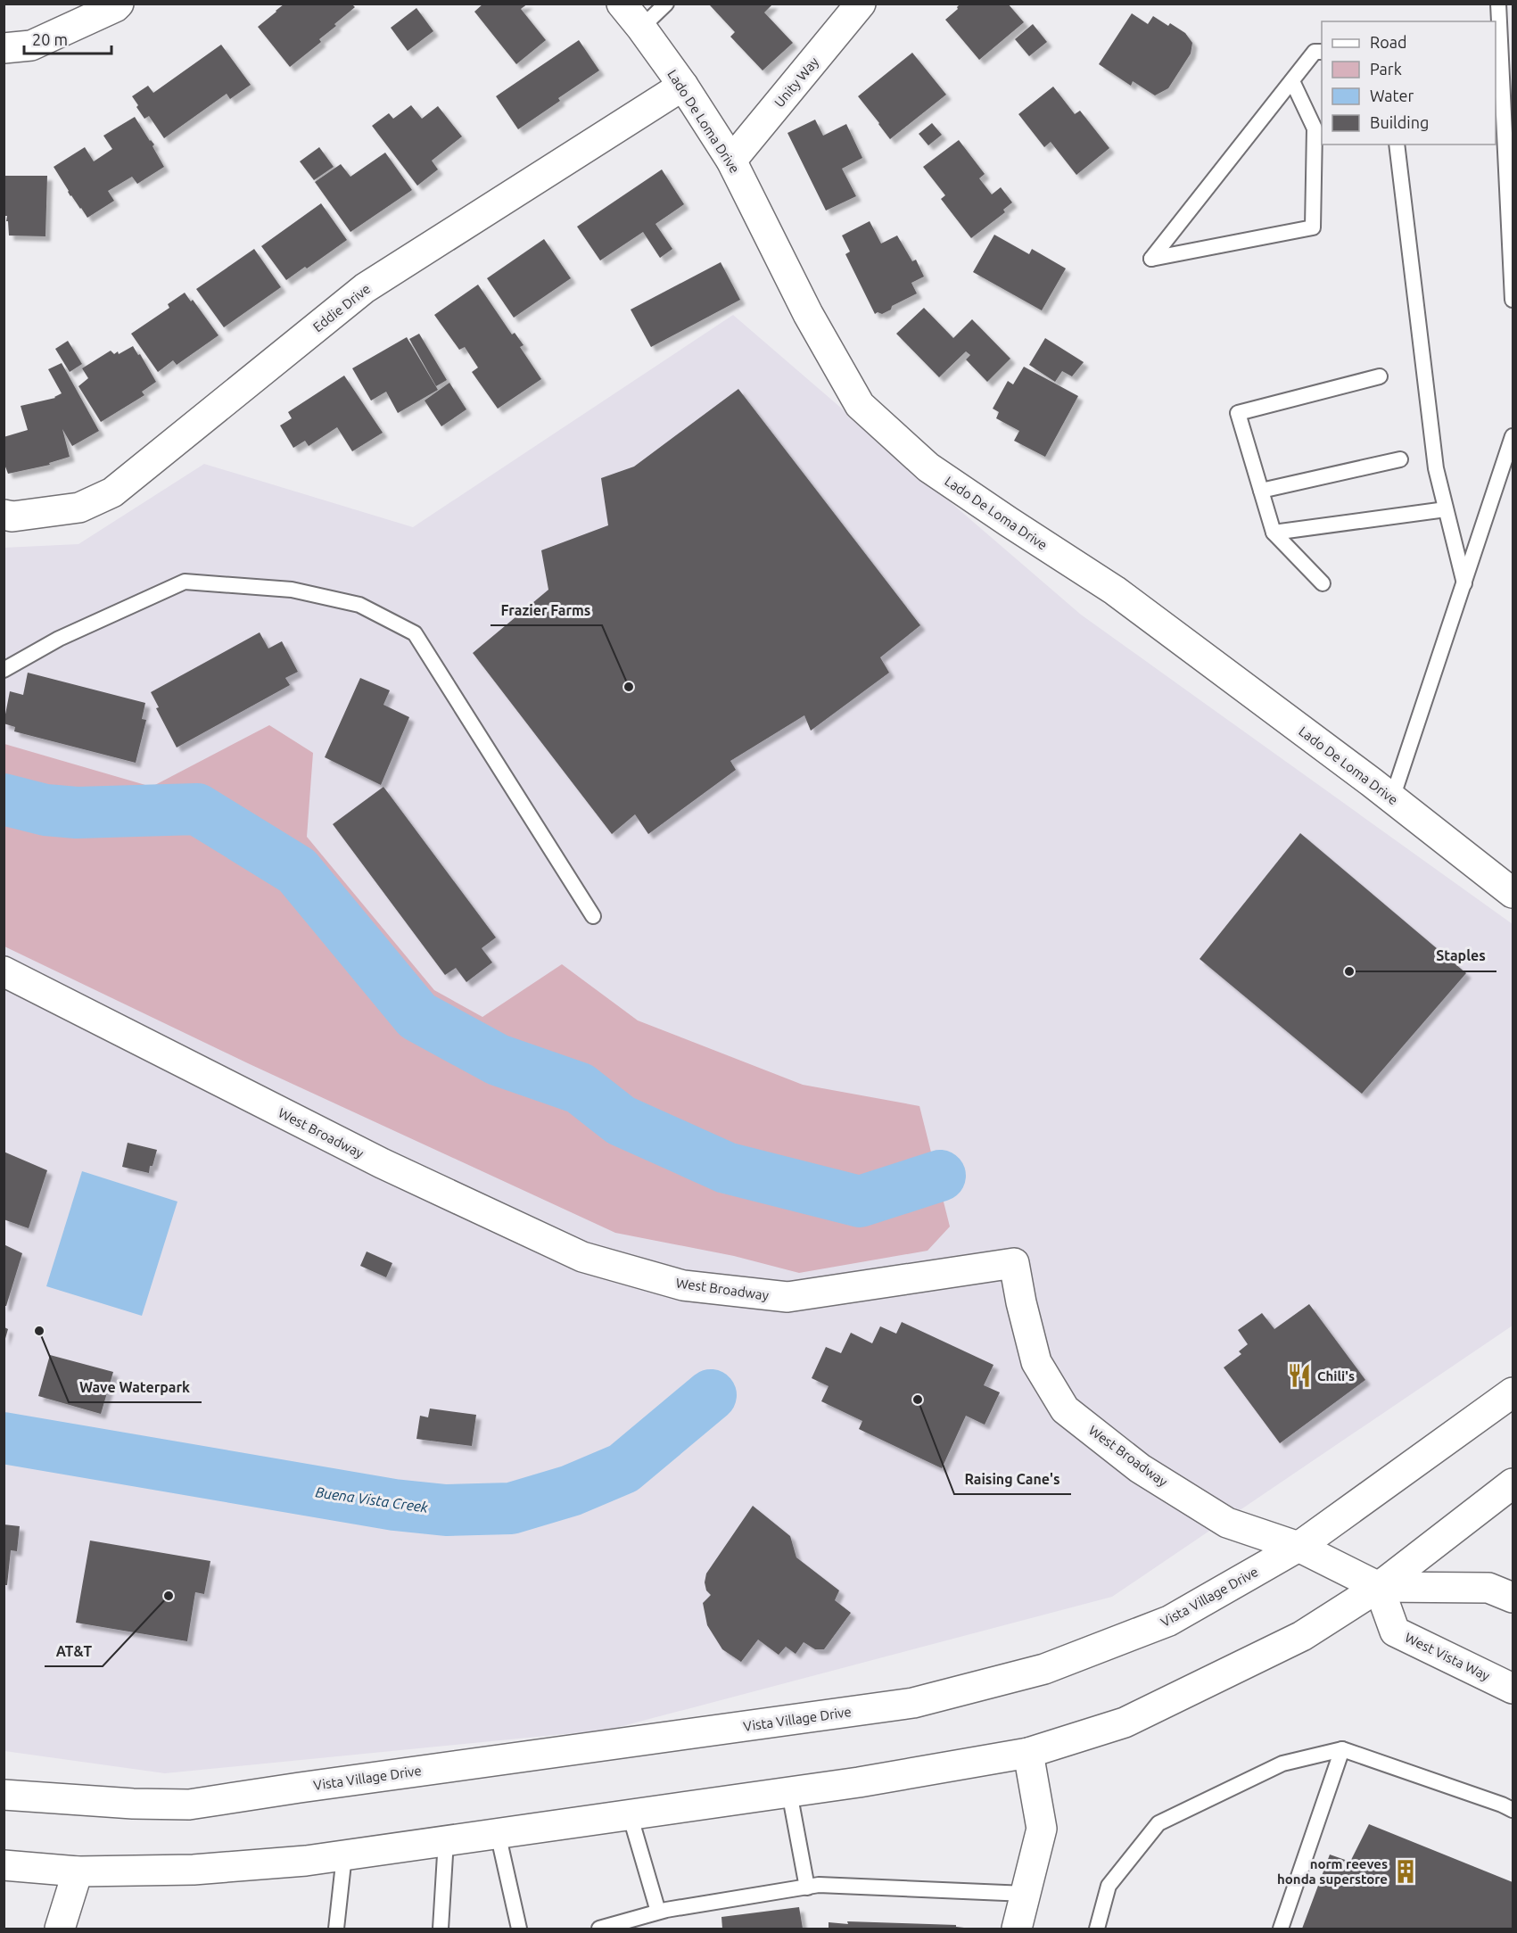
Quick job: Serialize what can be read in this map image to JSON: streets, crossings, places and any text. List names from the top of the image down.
{
  "streets": {
    "street": [
      "Unity Way",
      "Lado De Loma Drive",
      "Eddie Drive",
      "West Broadway",
      "Vista Village Drive",
      "West Vista Way"
    ]
  },
  "crossings": [
    ["Unity Way", "Lado De Loma Drive"],
    ["Lado De Loma Drive", "Eddie Drive"],
    ["West Broadway", "Vista Village Drive"]
  ],
  "water": ["Buena Vista Creek"],
  "places": {
    "other": [
      "Frazier Farms",
      "Staples",
      "Wave Waterpark",
      "Raising Cane's",
      "AT&T"
    ],
    "restaurant": ["Chili's"],
    "building": ["norm reeves honda superstore"]
  },
  "legend": [
    "Road",
    "Park",
    "Water",
    "Building"
  ],
  "scale_bar": "20 m"
}
